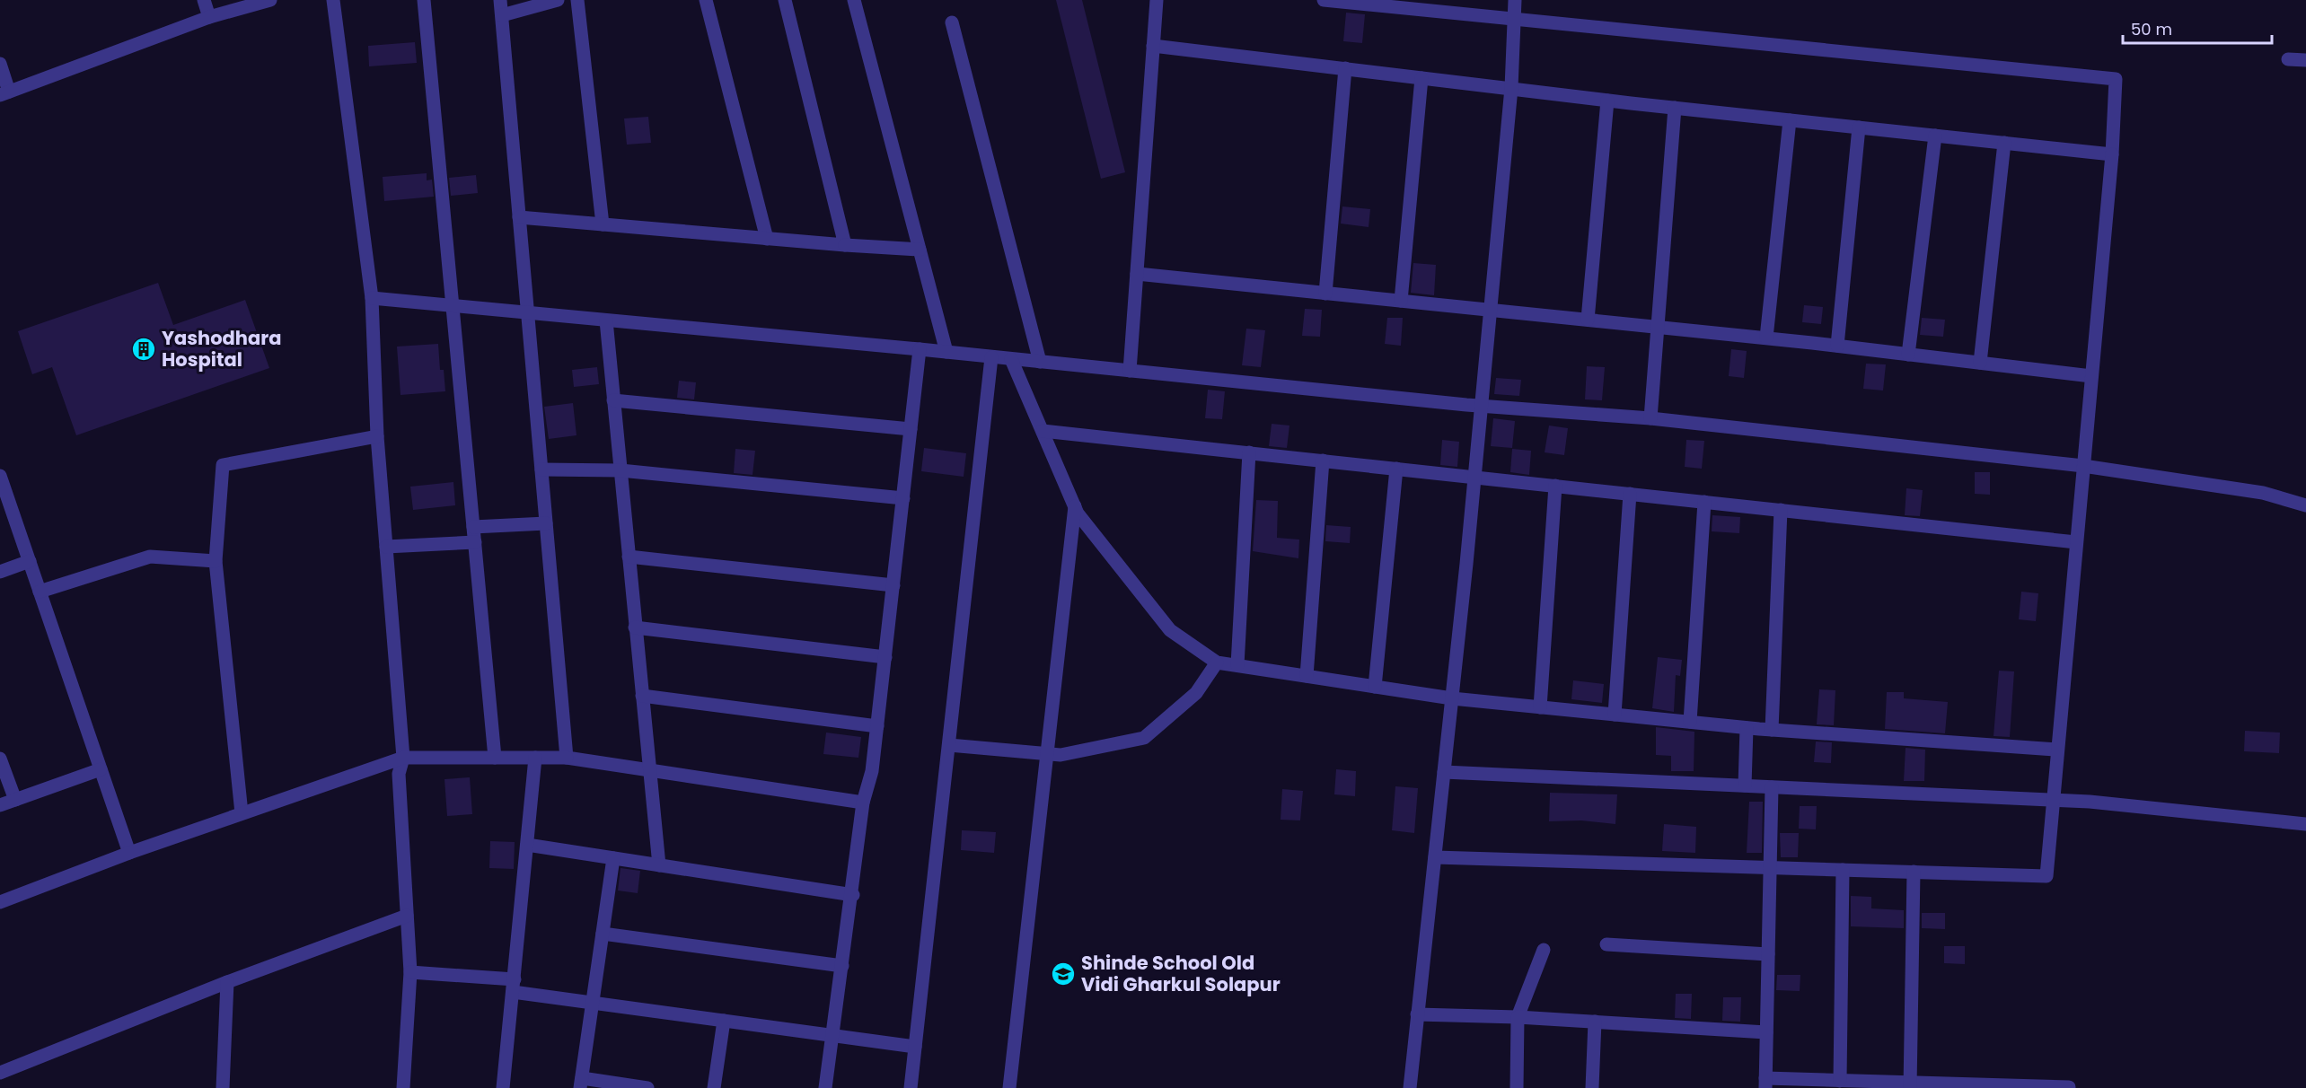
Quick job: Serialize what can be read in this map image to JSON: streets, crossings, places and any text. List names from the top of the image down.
{
  "places": {
    "building": ["Yashodhara Hospital"],
    "school or university": ["Shinde School Old Vidi Gharkul Solapur"]
  },
  "scale_bar": "50 m"
}
